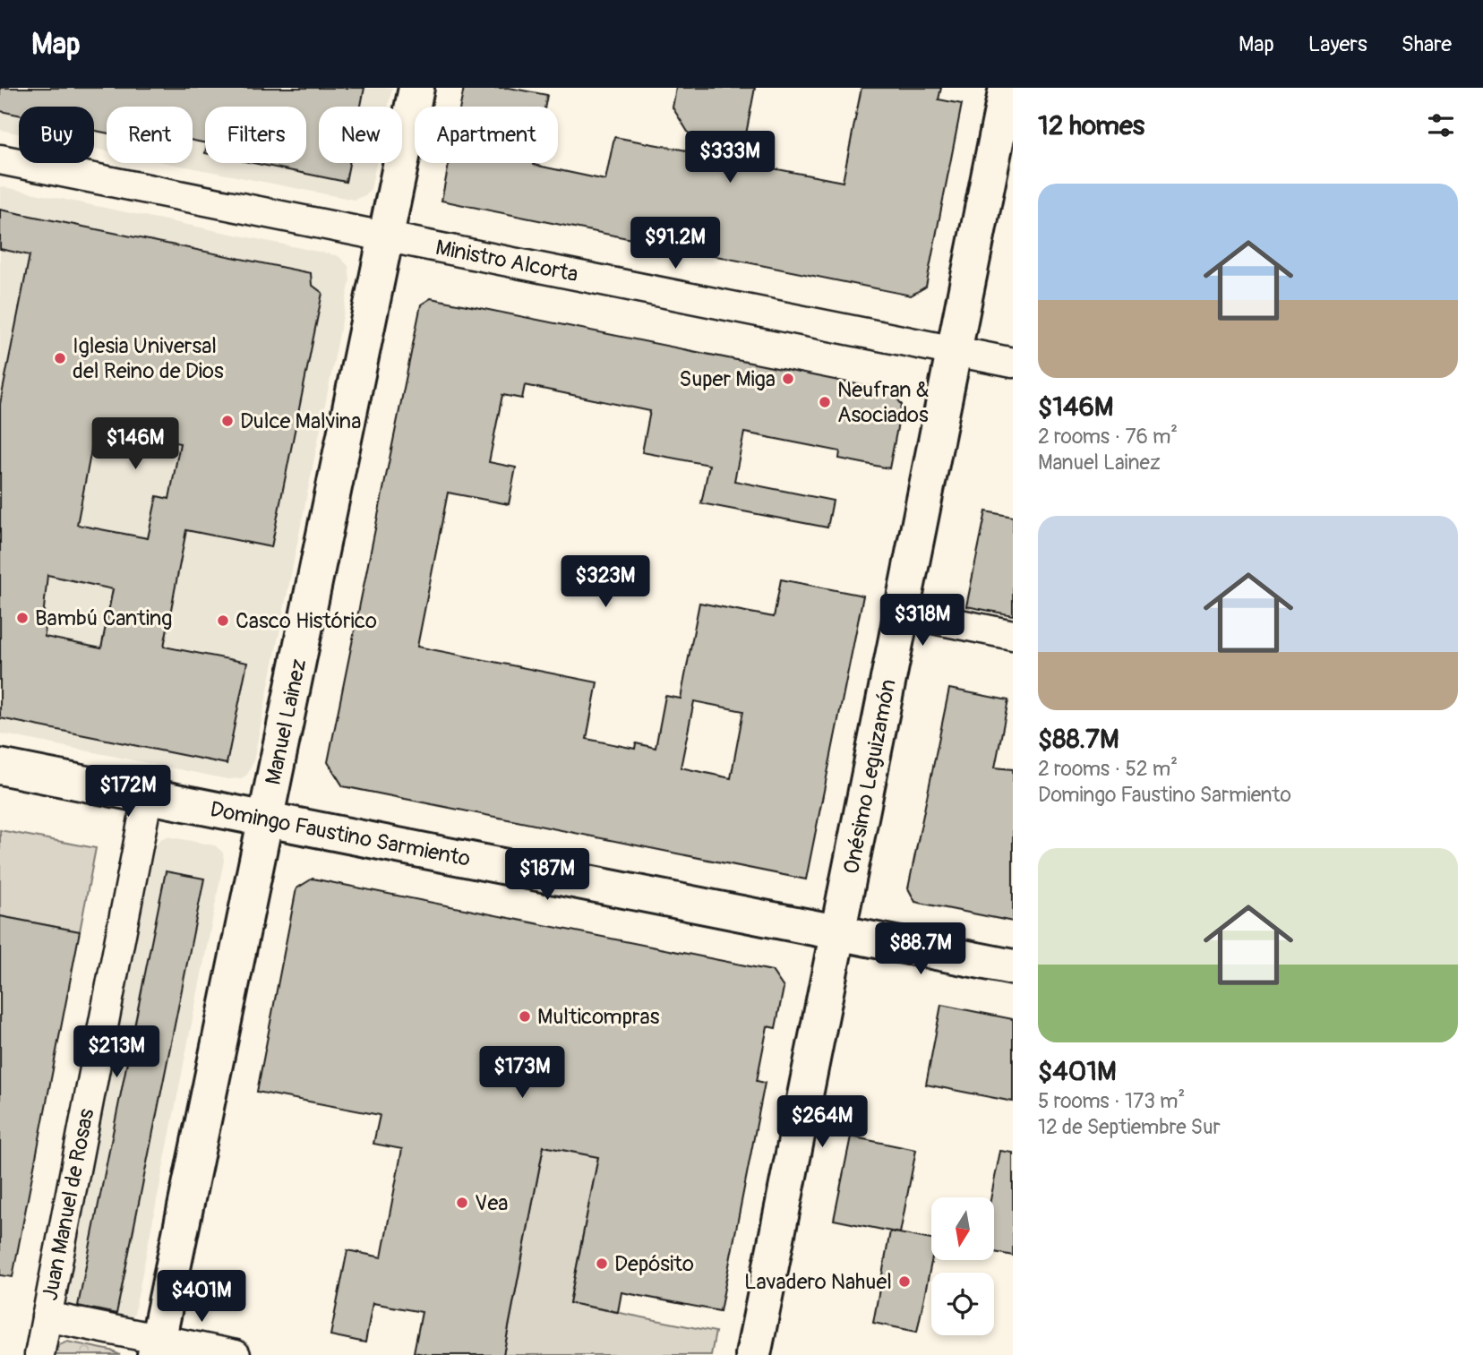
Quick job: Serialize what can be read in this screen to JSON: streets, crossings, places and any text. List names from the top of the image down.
{
  "streets": {
    "street": [
      "Ministro Alcorta",
      "Manuel Lainez",
      "Onésimo Leguizamón",
      "Domingo Faustino Sarmiento",
      "Juan Manuel de Rosas"
    ]
  },
  "crossings": [
    ["Ministro Alcorta", "Manuel Lainez"],
    ["Ministro Alcorta", "Onésimo Leguizamón"],
    ["Manuel Lainez", "Domingo Faustino Sarmiento"],
    ["Onésimo Leguizamón", "Domingo Faustino Sarmiento"],
    ["Domingo Faustino Sarmiento", "Juan Manuel de Rosas"]
  ],
  "places": [
    "Iglesia Universal del Reino de Dios",
    "Super Miga",
    "Neufran & Asociados",
    "Dulce Malvina",
    "Bambú Canting",
    "Casco Histórico",
    "Multicompras",
    "Vea",
    "Depósito",
    "Lavadero Nahuel"
  ],
  "north": "bottom",
  "page": {
    "header": "Map",
    "nav": ["Map", "Layers", "Share"],
    "heading": "12 homes",
    "chip": [
      "Buy",
      "Rent",
      "Filters",
      "New",
      "Apartment"
    ],
    "price": [
      "$333M",
      "$91.2M",
      "$146M",
      "$323M",
      "$318M",
      "$172M",
      "$187M",
      "$88.7M",
      "$213M",
      "$173M",
      "$264M",
      "$401M"
    ],
    "list": [
      {
        "name": "$146M",
        "note": "2 rooms · 76 m² · Manuel Lainez"
      },
      {
        "name": "$88.7M",
        "note": "2 rooms · 52 m² · Domingo Faustino Sarmiento"
      },
      {
        "name": "$401M",
        "note": "5 rooms · 173 m² · 12 de Septiembre Sur"
      }
    ]
  }
}
